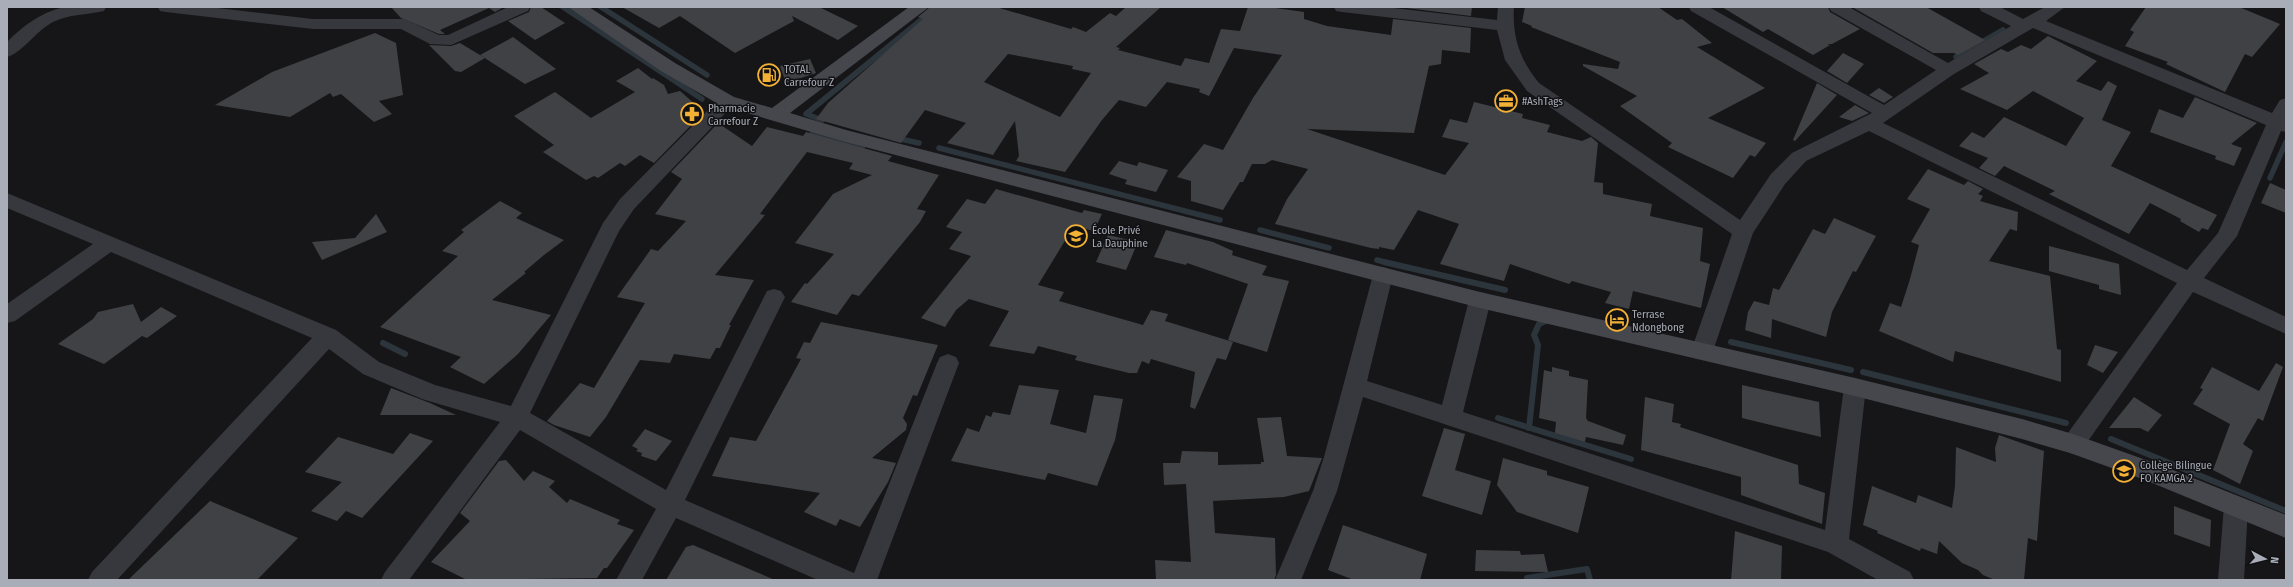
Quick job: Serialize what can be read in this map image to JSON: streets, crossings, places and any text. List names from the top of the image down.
{
  "places": {
    "fuel station": ["TOTAL Carrefour Z"],
    "office": ["#AshTags"],
    "pharmacy": ["Pharmacie Carrefour Z"],
    "school or university": ["École Privé La Dauphine", "Collège Bilingue FO KAMGA 2"],
    "hotel": ["Terrase Ndongbong"]
  },
  "north": "right"
}
